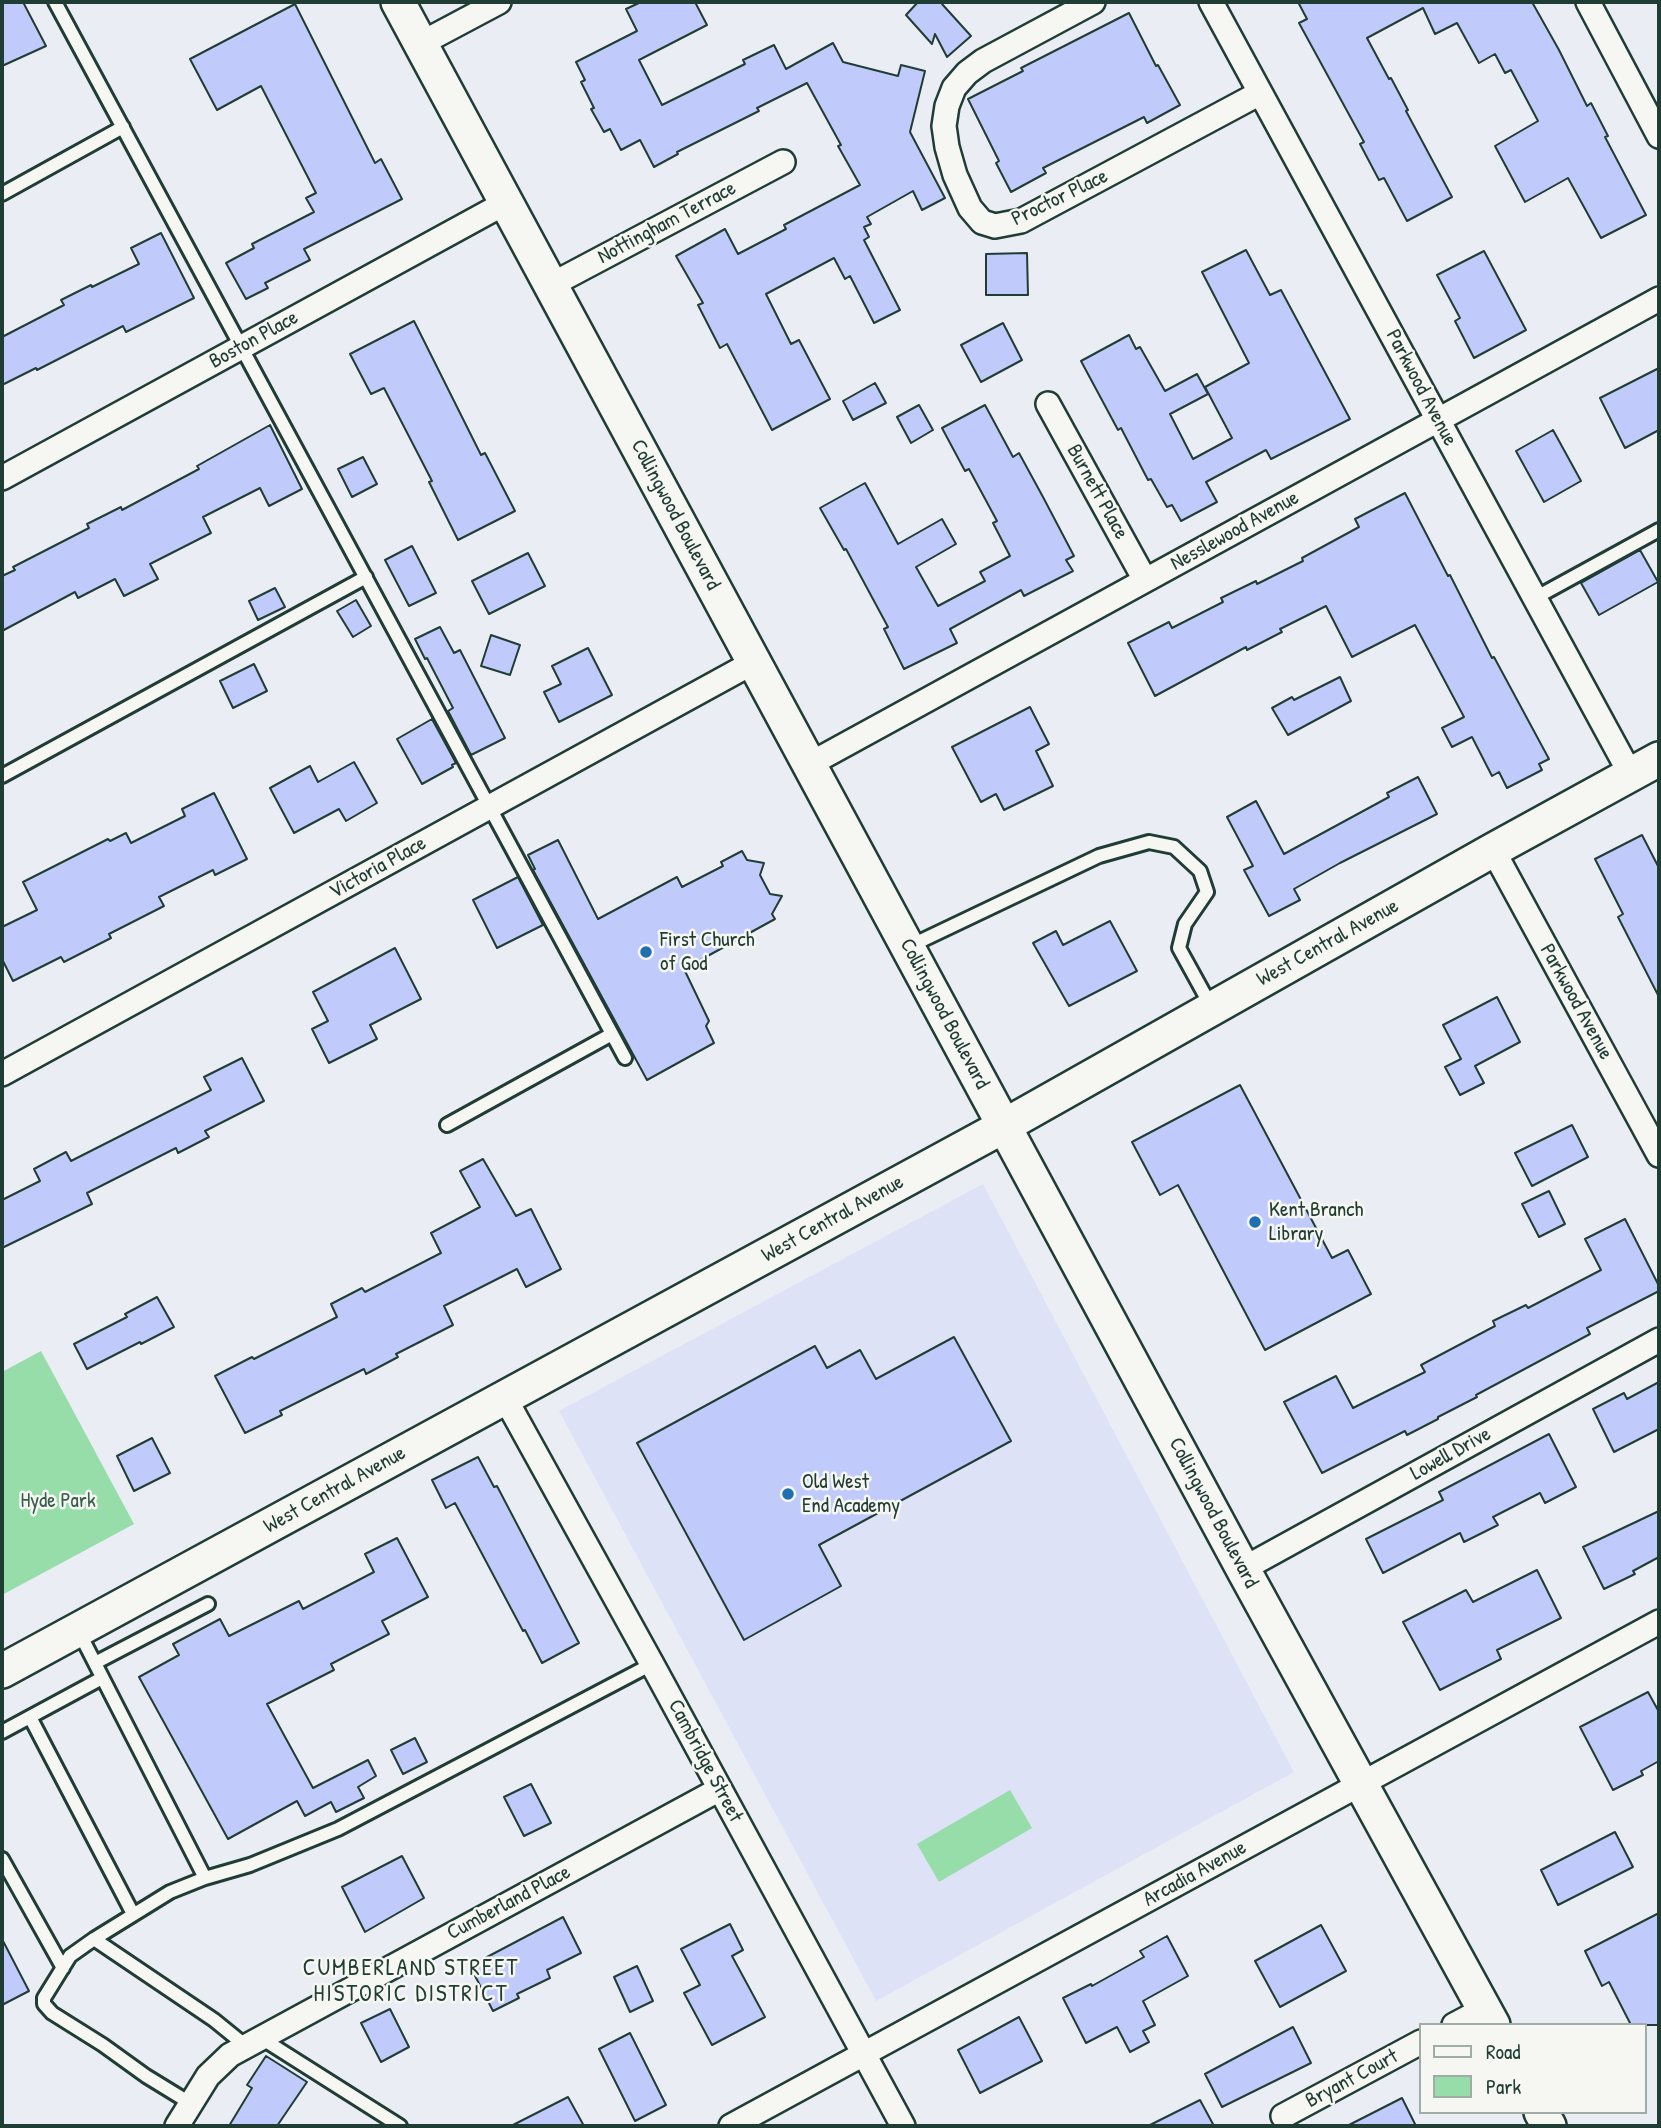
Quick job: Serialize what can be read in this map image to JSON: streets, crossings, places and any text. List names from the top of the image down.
{
  "streets": {
    "main road": ["Collingwood Boulevard", "West Central Avenue"],
    "street": [
      "Proctor Place",
      "Nottingham Terrace",
      "Boston Place",
      "Parkwood Avenue",
      "Burnett Place",
      "Nesslewood Avenue",
      "Victoria Place",
      "Lowell Drive",
      "Cambridge Street",
      "Arcadia Avenue",
      "Cumberland Place",
      "Bryant Court"
    ]
  },
  "crossings": [
    ["Proctor Place", "Parkwood Avenue"],
    ["Nottingham Terrace", "Collingwood Boulevard"],
    ["Boston Place", "Collingwood Boulevard"],
    ["Parkwood Avenue", "Nesslewood Avenue"],
    ["Parkwood Avenue", "West Central Avenue"],
    ["Burnett Place", "Nesslewood Avenue"],
    ["Collingwood Boulevard", "Nesslewood Avenue"],
    ["Collingwood Boulevard", "Victoria Place"],
    ["Collingwood Boulevard", "West Central Avenue"],
    ["Collingwood Boulevard", "Lowell Drive"],
    ["Collingwood Boulevard", "Arcadia Avenue"],
    ["West Central Avenue", "Cambridge Street"],
    ["Cambridge Street", "Arcadia Avenue"],
    ["Cambridge Street", "Cumberland Place"]
  ],
  "districts": ["CUMBERLAND STREET HISTORIC DISTRICT"],
  "parks": ["Hyde Park"],
  "places": ["First Church of God", "Kent Branch Library", "Old West End Academy"],
  "legend": ["Road", "Park"]
}
